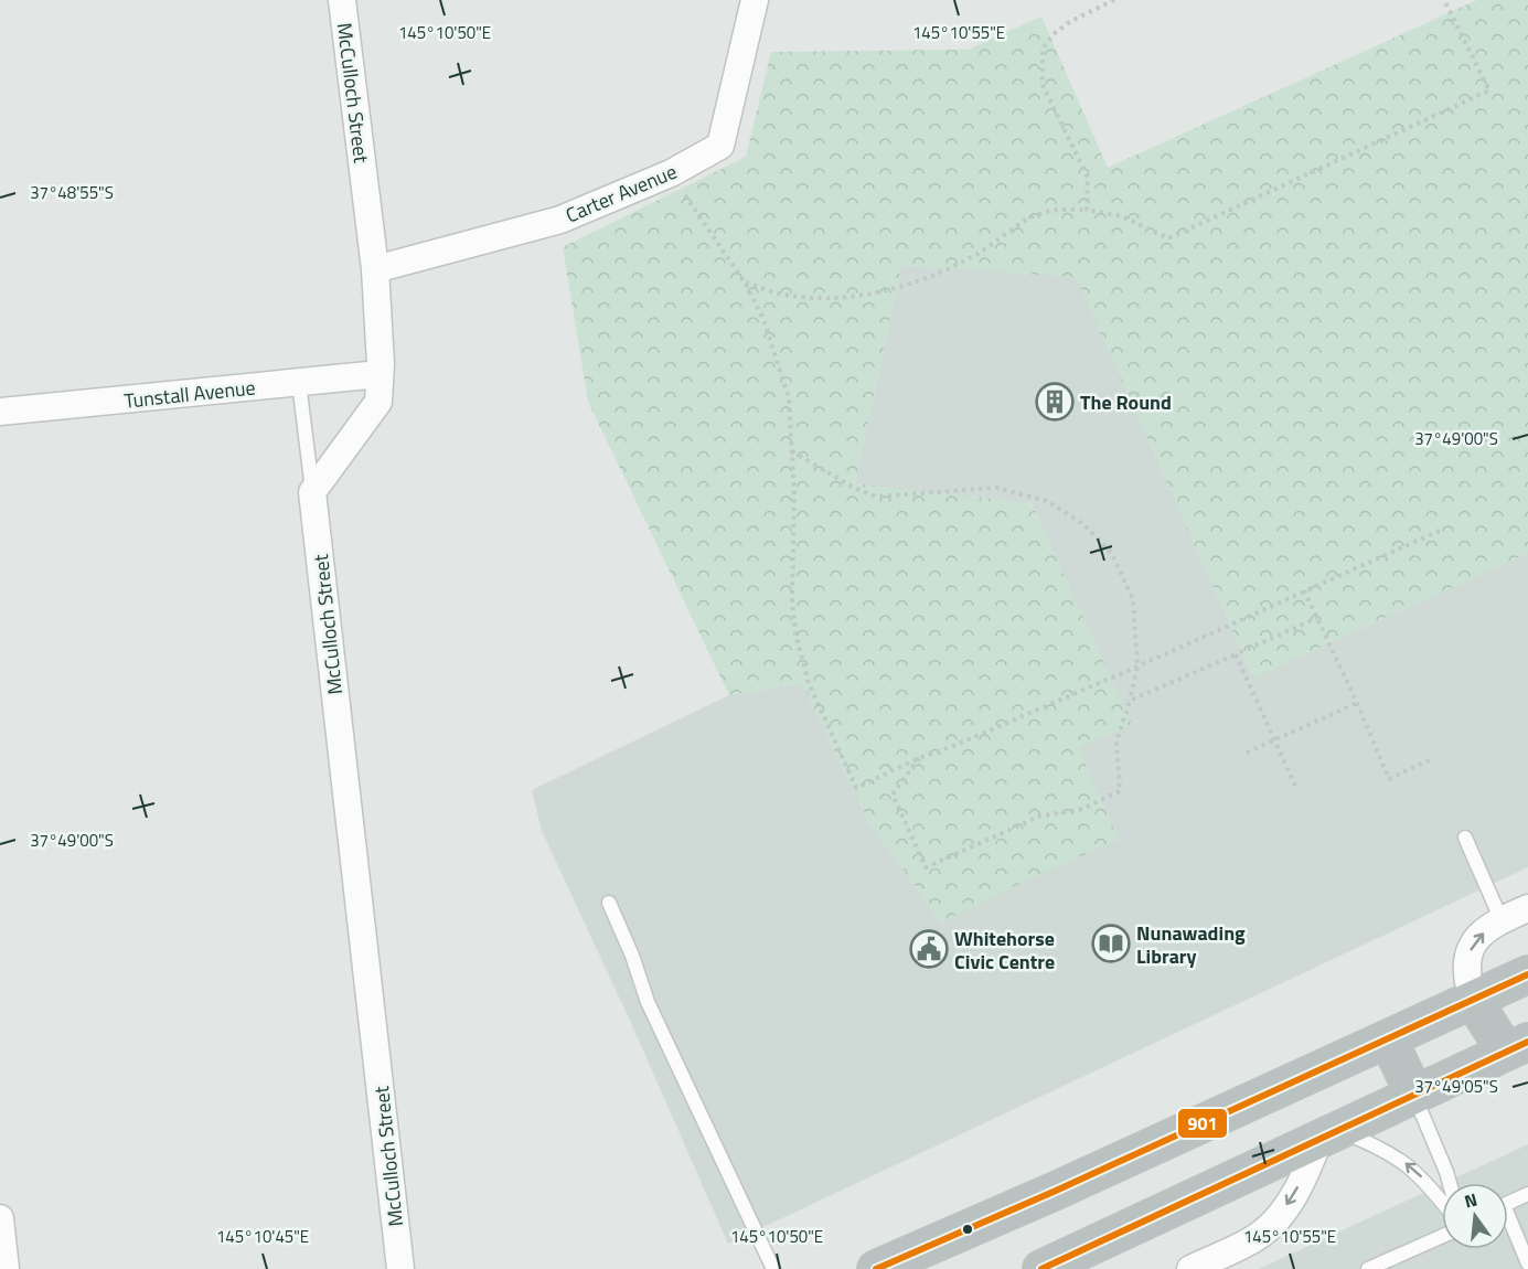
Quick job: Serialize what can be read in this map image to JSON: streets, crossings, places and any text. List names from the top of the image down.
{
  "streets": {
    "street": ["McCulloch Street", "Carter Avenue", "Tunstall Avenue"]
  },
  "crossings": [
    ["McCulloch Street", "Carter Avenue"],
    ["McCulloch Street", "Tunstall Avenue"]
  ],
  "places": {
    "building": ["The Round"],
    "library": ["Nunawading Library"],
    "public building": ["Whitehorse Civic Centre"]
  },
  "lines": ["transit line 901"],
  "north": "top",
  "coordinates": [
    "145°10'50\"E",
    "145°10'55\"E",
    "37°48'55\"S",
    "37°49'00\"S",
    "37°49'05\"S",
    "145°10'45\"E"
  ]
}
